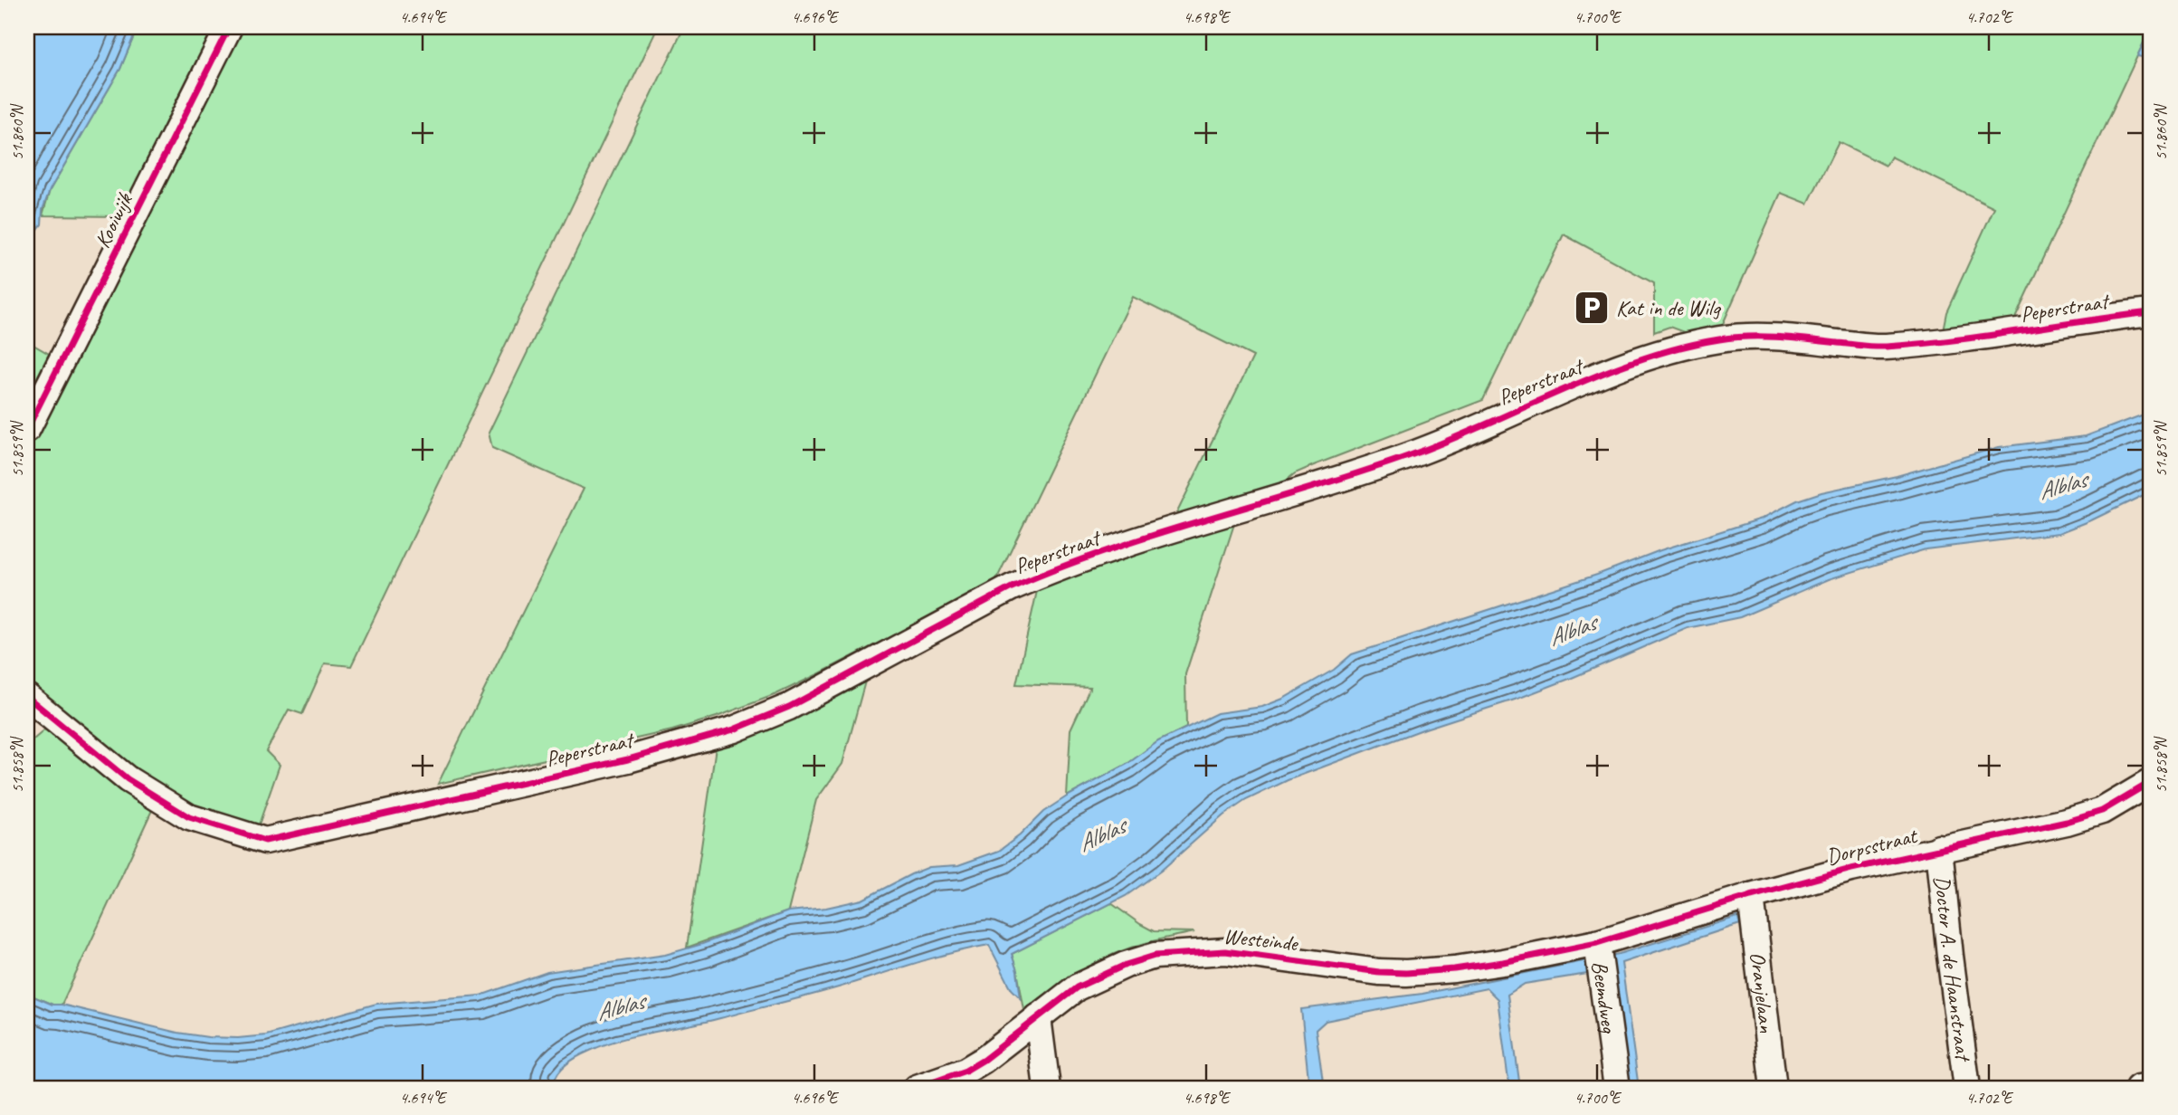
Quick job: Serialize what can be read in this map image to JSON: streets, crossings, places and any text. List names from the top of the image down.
{
  "streets": {
    "street": [
      "Kooiwijk",
      "Peperstraat",
      "Dorpsstraat",
      "Westeinde",
      "Doctor A. de Haanstraat",
      "Oranjelaan",
      "Beemdweg"
    ]
  },
  "crossings": [
    ["Dorpsstraat", "Westeinde"],
    ["Dorpsstraat", "Doctor A. de Haanstraat"],
    ["Dorpsstraat", "Oranjelaan"],
    ["Dorpsstraat", "Beemdweg"],
    ["Westeinde", "Beemdweg"]
  ],
  "water": ["Alblas"],
  "places": {
    "parking": ["Kat in de Wilg"]
  },
  "coordinates": [
    "4.694°E",
    "4.696°E",
    "4.698°E",
    "4.700°E",
    "4.702°E",
    "51.860°N",
    "51.859°N",
    "51.858°N"
  ]
}
